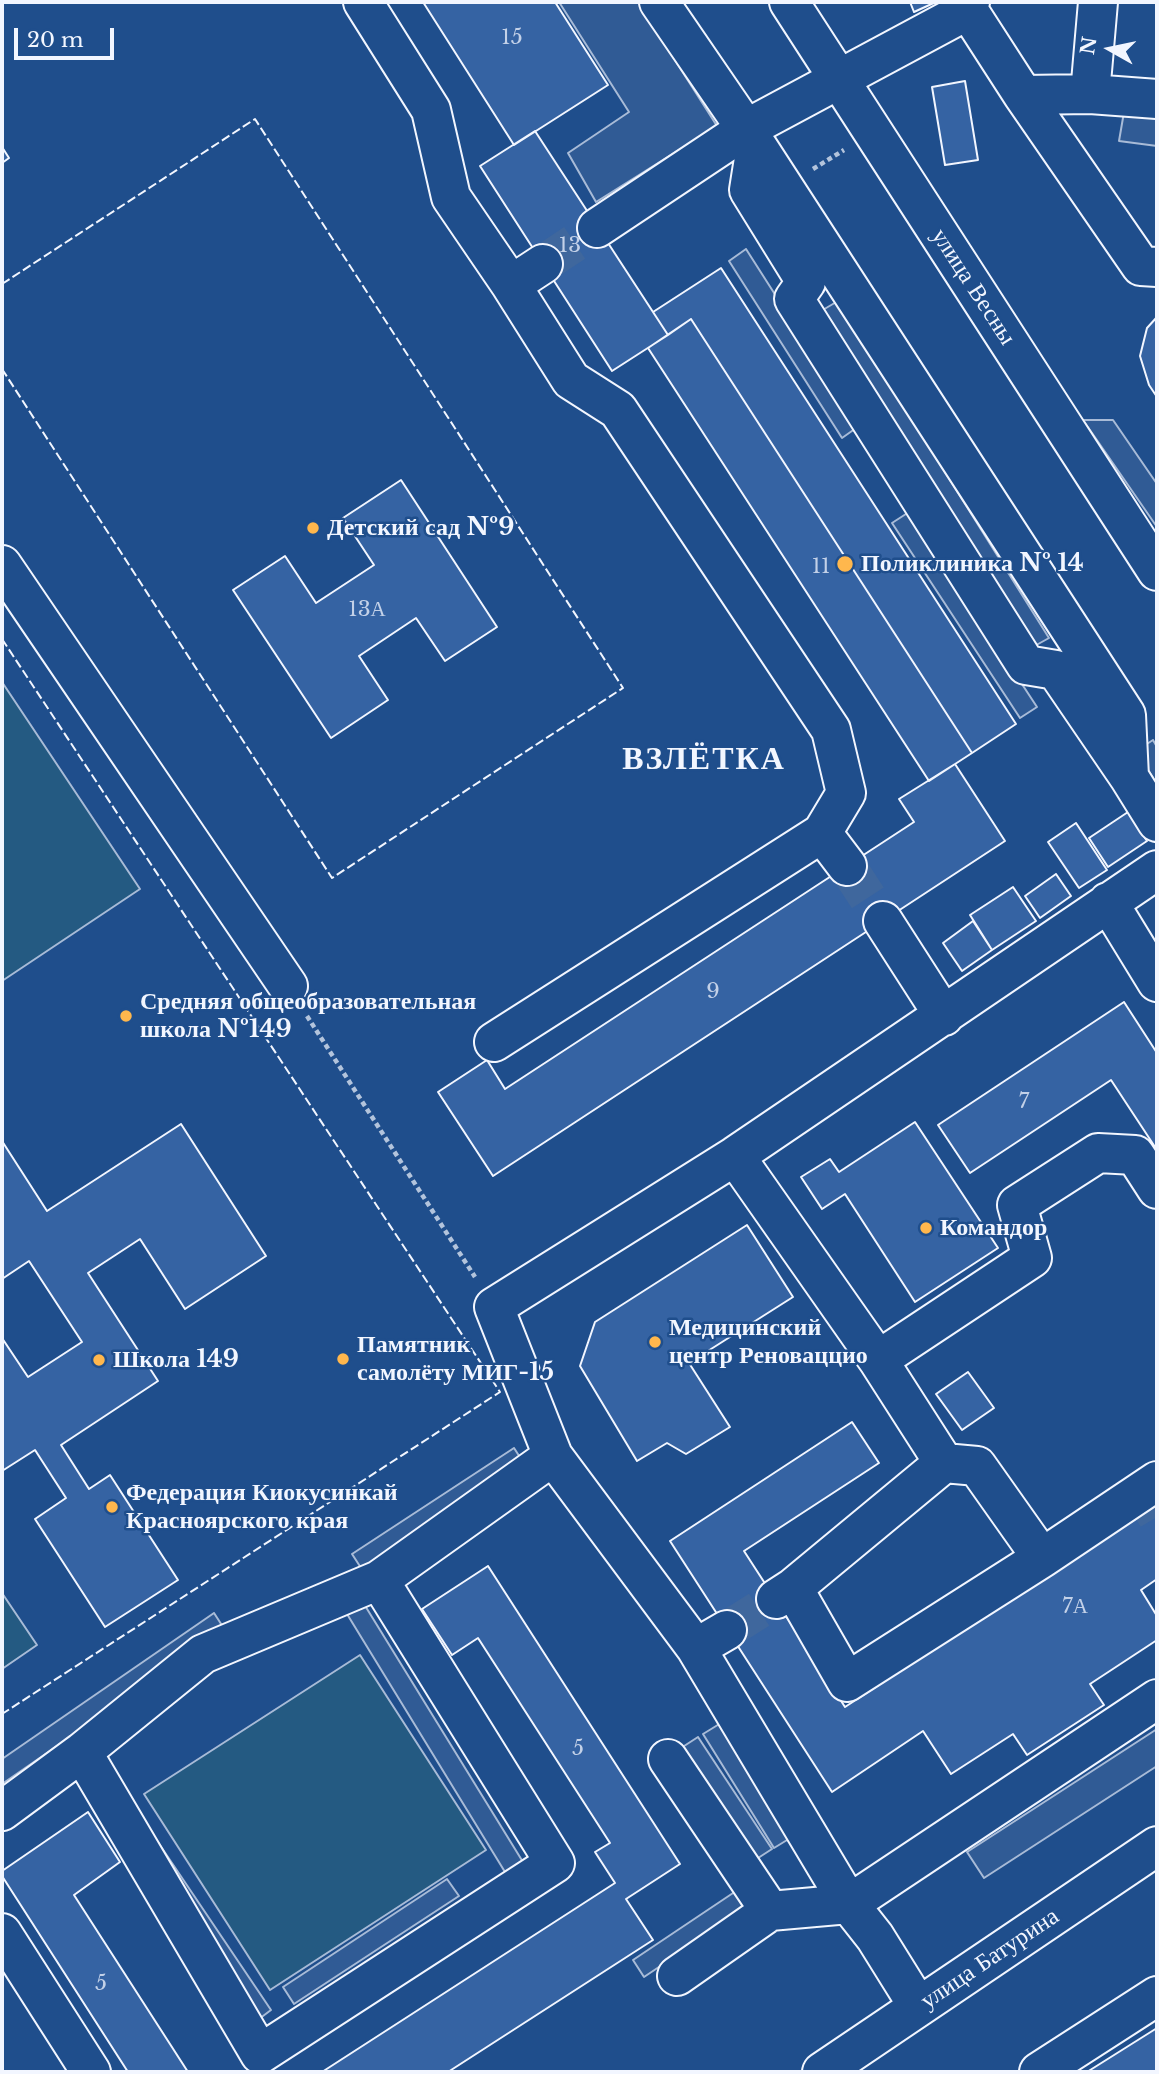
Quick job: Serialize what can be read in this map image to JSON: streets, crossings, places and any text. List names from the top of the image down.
{
  "streets": {
    "street": ["улица Весны", "улица Батурина"]
  },
  "districts": ["ВЗЛЁТКА"],
  "places": [
    "Детский сад №9",
    "Поликлиника № 14",
    "Средняя общеобразовательная школа №149",
    "Командор",
    "Медицинский центр Реноваццио",
    "Памятник самолёту МИГ-15",
    "Школа 149",
    "Федерация Киокусинкай Красноярского края"
  ],
  "house_numbers": [
    "15",
    "13",
    "11",
    "13А",
    "9",
    "7",
    "7А",
    "5",
    "5"
  ],
  "scale_bar": "20 m",
  "north": "left"
}
